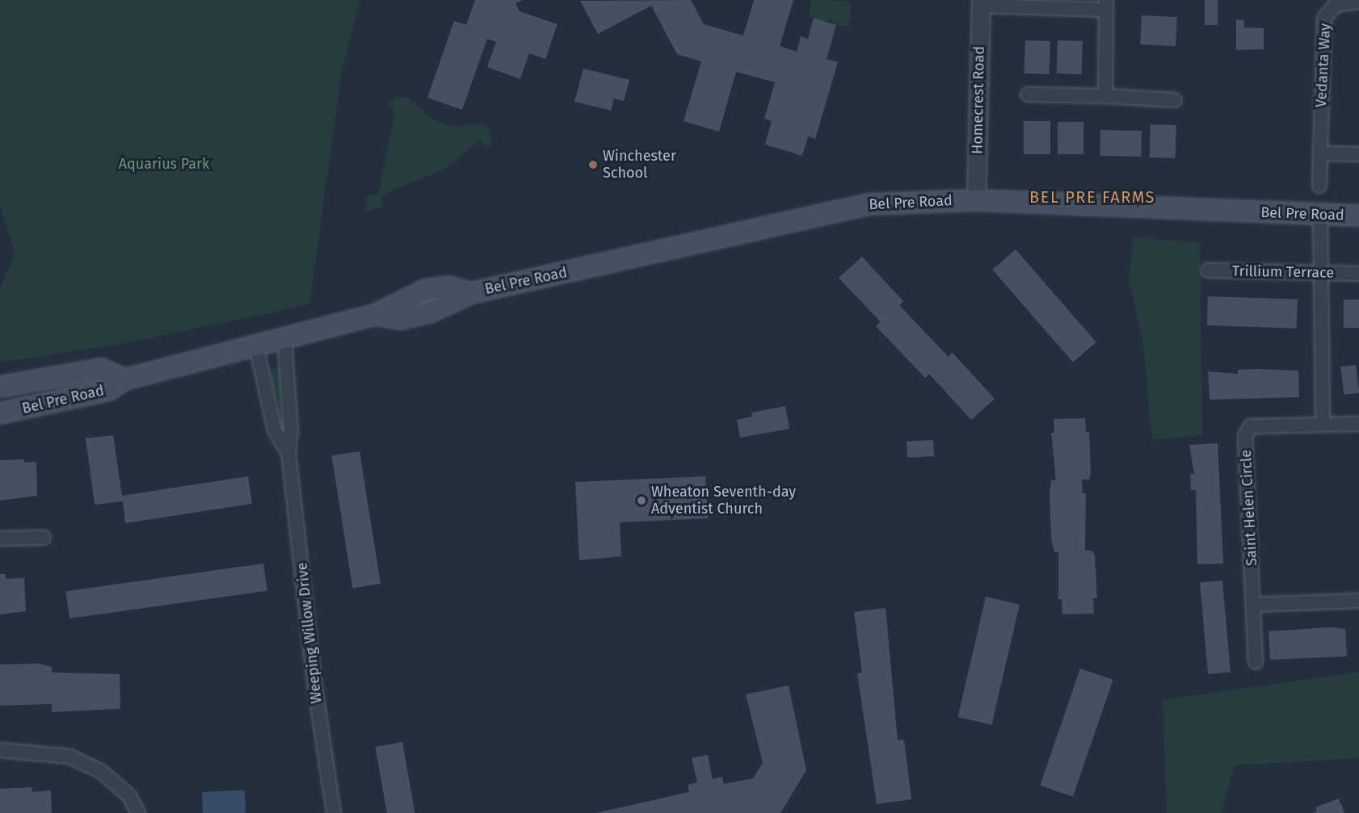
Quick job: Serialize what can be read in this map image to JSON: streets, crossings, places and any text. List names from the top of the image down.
{
  "streets": {
    "main road": ["Bel Pre Road"],
    "street": [
      "Vedanta Way",
      "Homecrest Road",
      "Trillium Terrace",
      "Saint Helen Circle",
      "Weeping Willow Drive"
    ]
  },
  "crossings": [
    ["Homecrest Road", "Bel Pre Road"],
    ["Bel Pre Road", "Weeping Willow Drive"]
  ],
  "districts": ["BEL PRE FARMS"],
  "parks": ["Aquarius Park"],
  "places": ["Winchester School", "Wheaton Seventh-day Adventist Church"]
}
